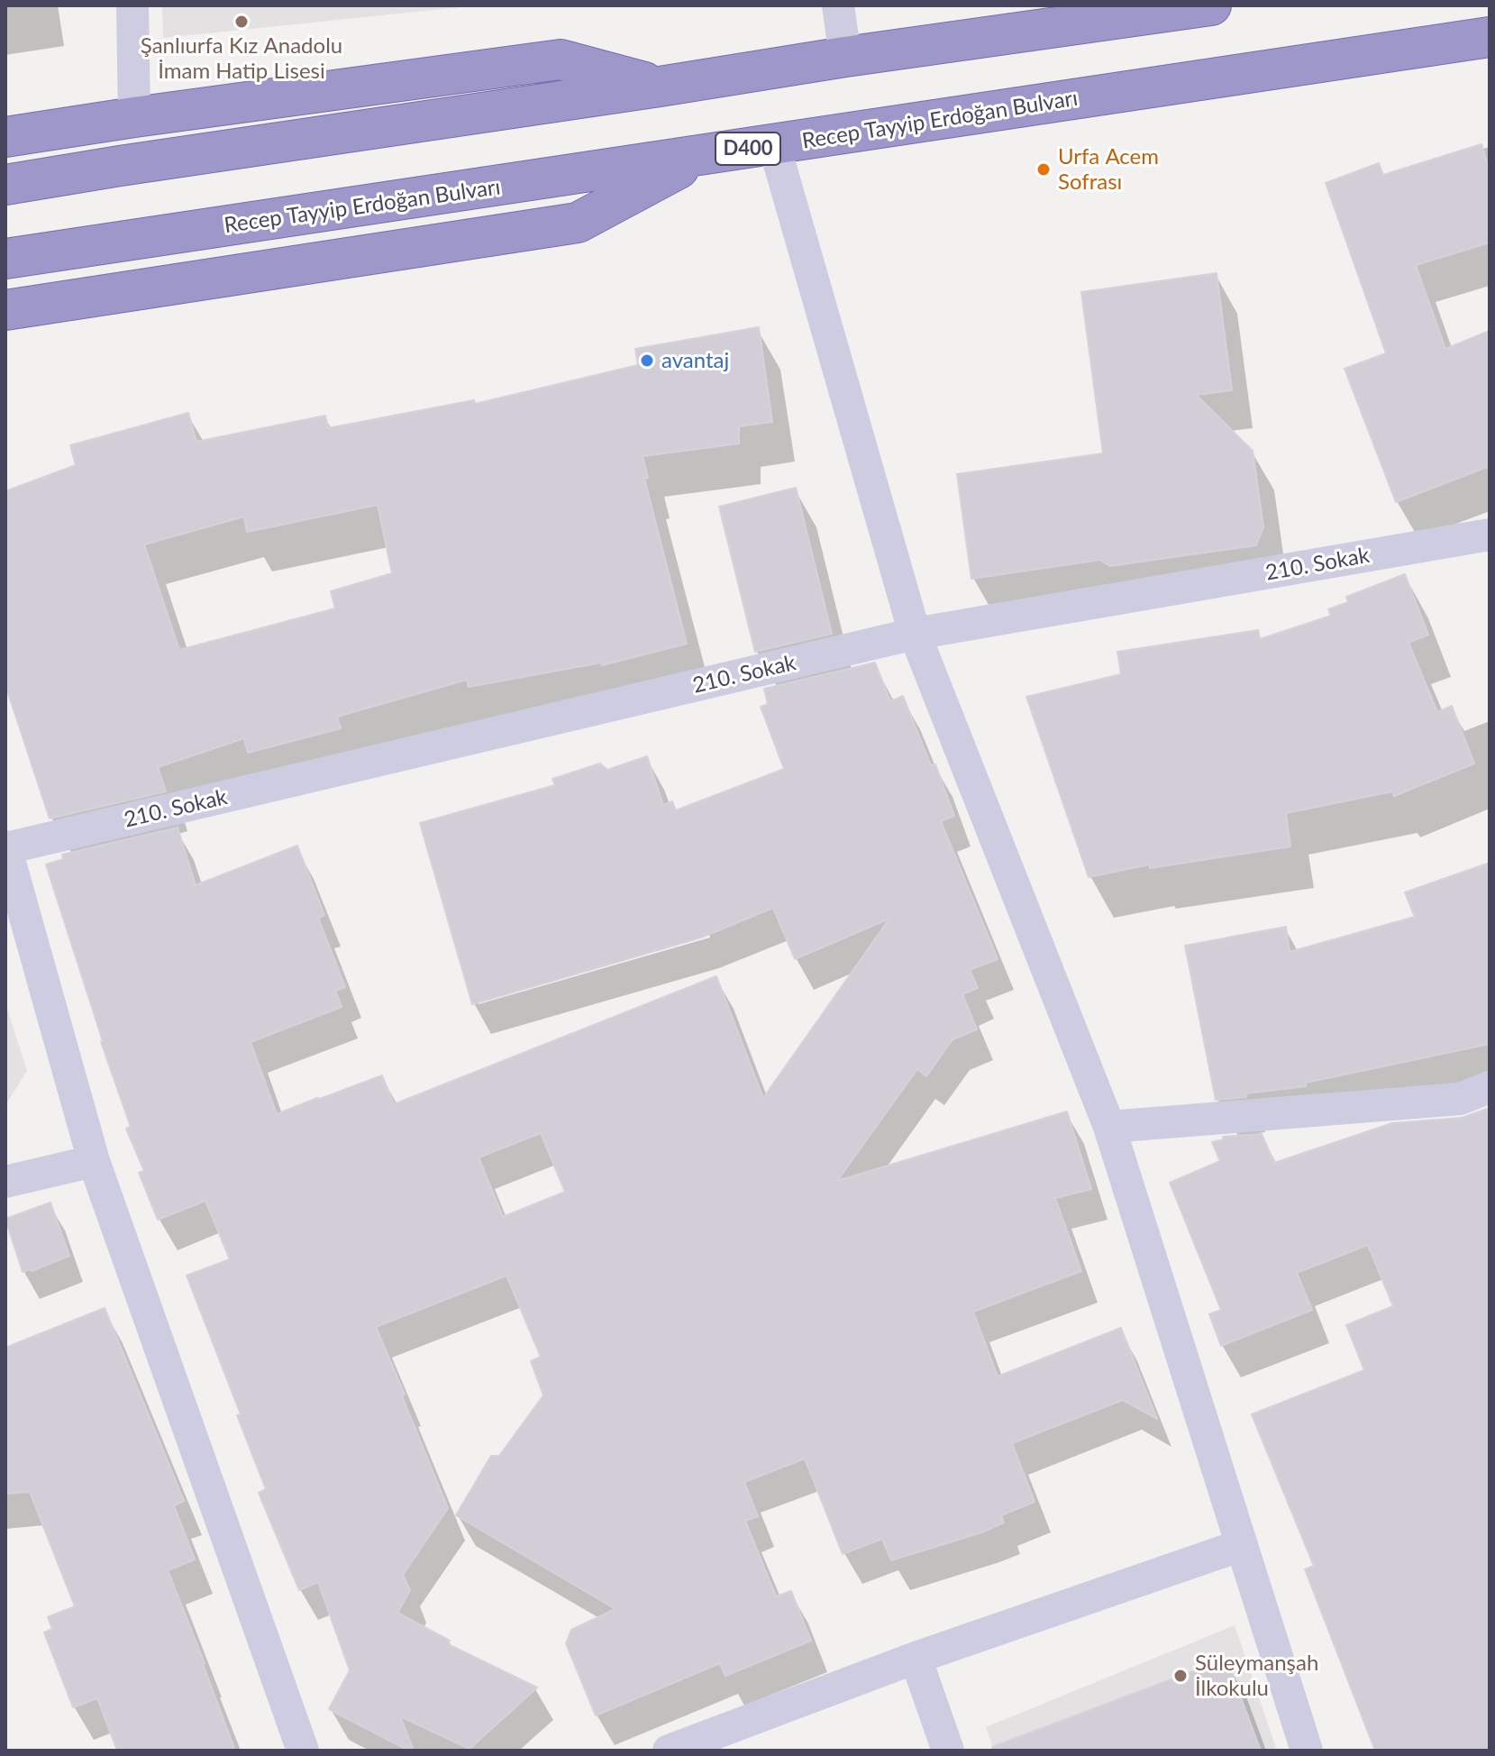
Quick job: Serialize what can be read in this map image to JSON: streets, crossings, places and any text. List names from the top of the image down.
{
  "streets": {
    "highway": ["Recep Tayyip Erdoğan Bulvarı", "D400"],
    "street": ["210. Sokak"]
  },
  "places": [
    "Şanlıurfa Kız Anadolu İmam Hatip Lisesi",
    "Urfa Acem Sofrası",
    "avantaj",
    "Süleymanşah İlkokulu"
  ]
}
